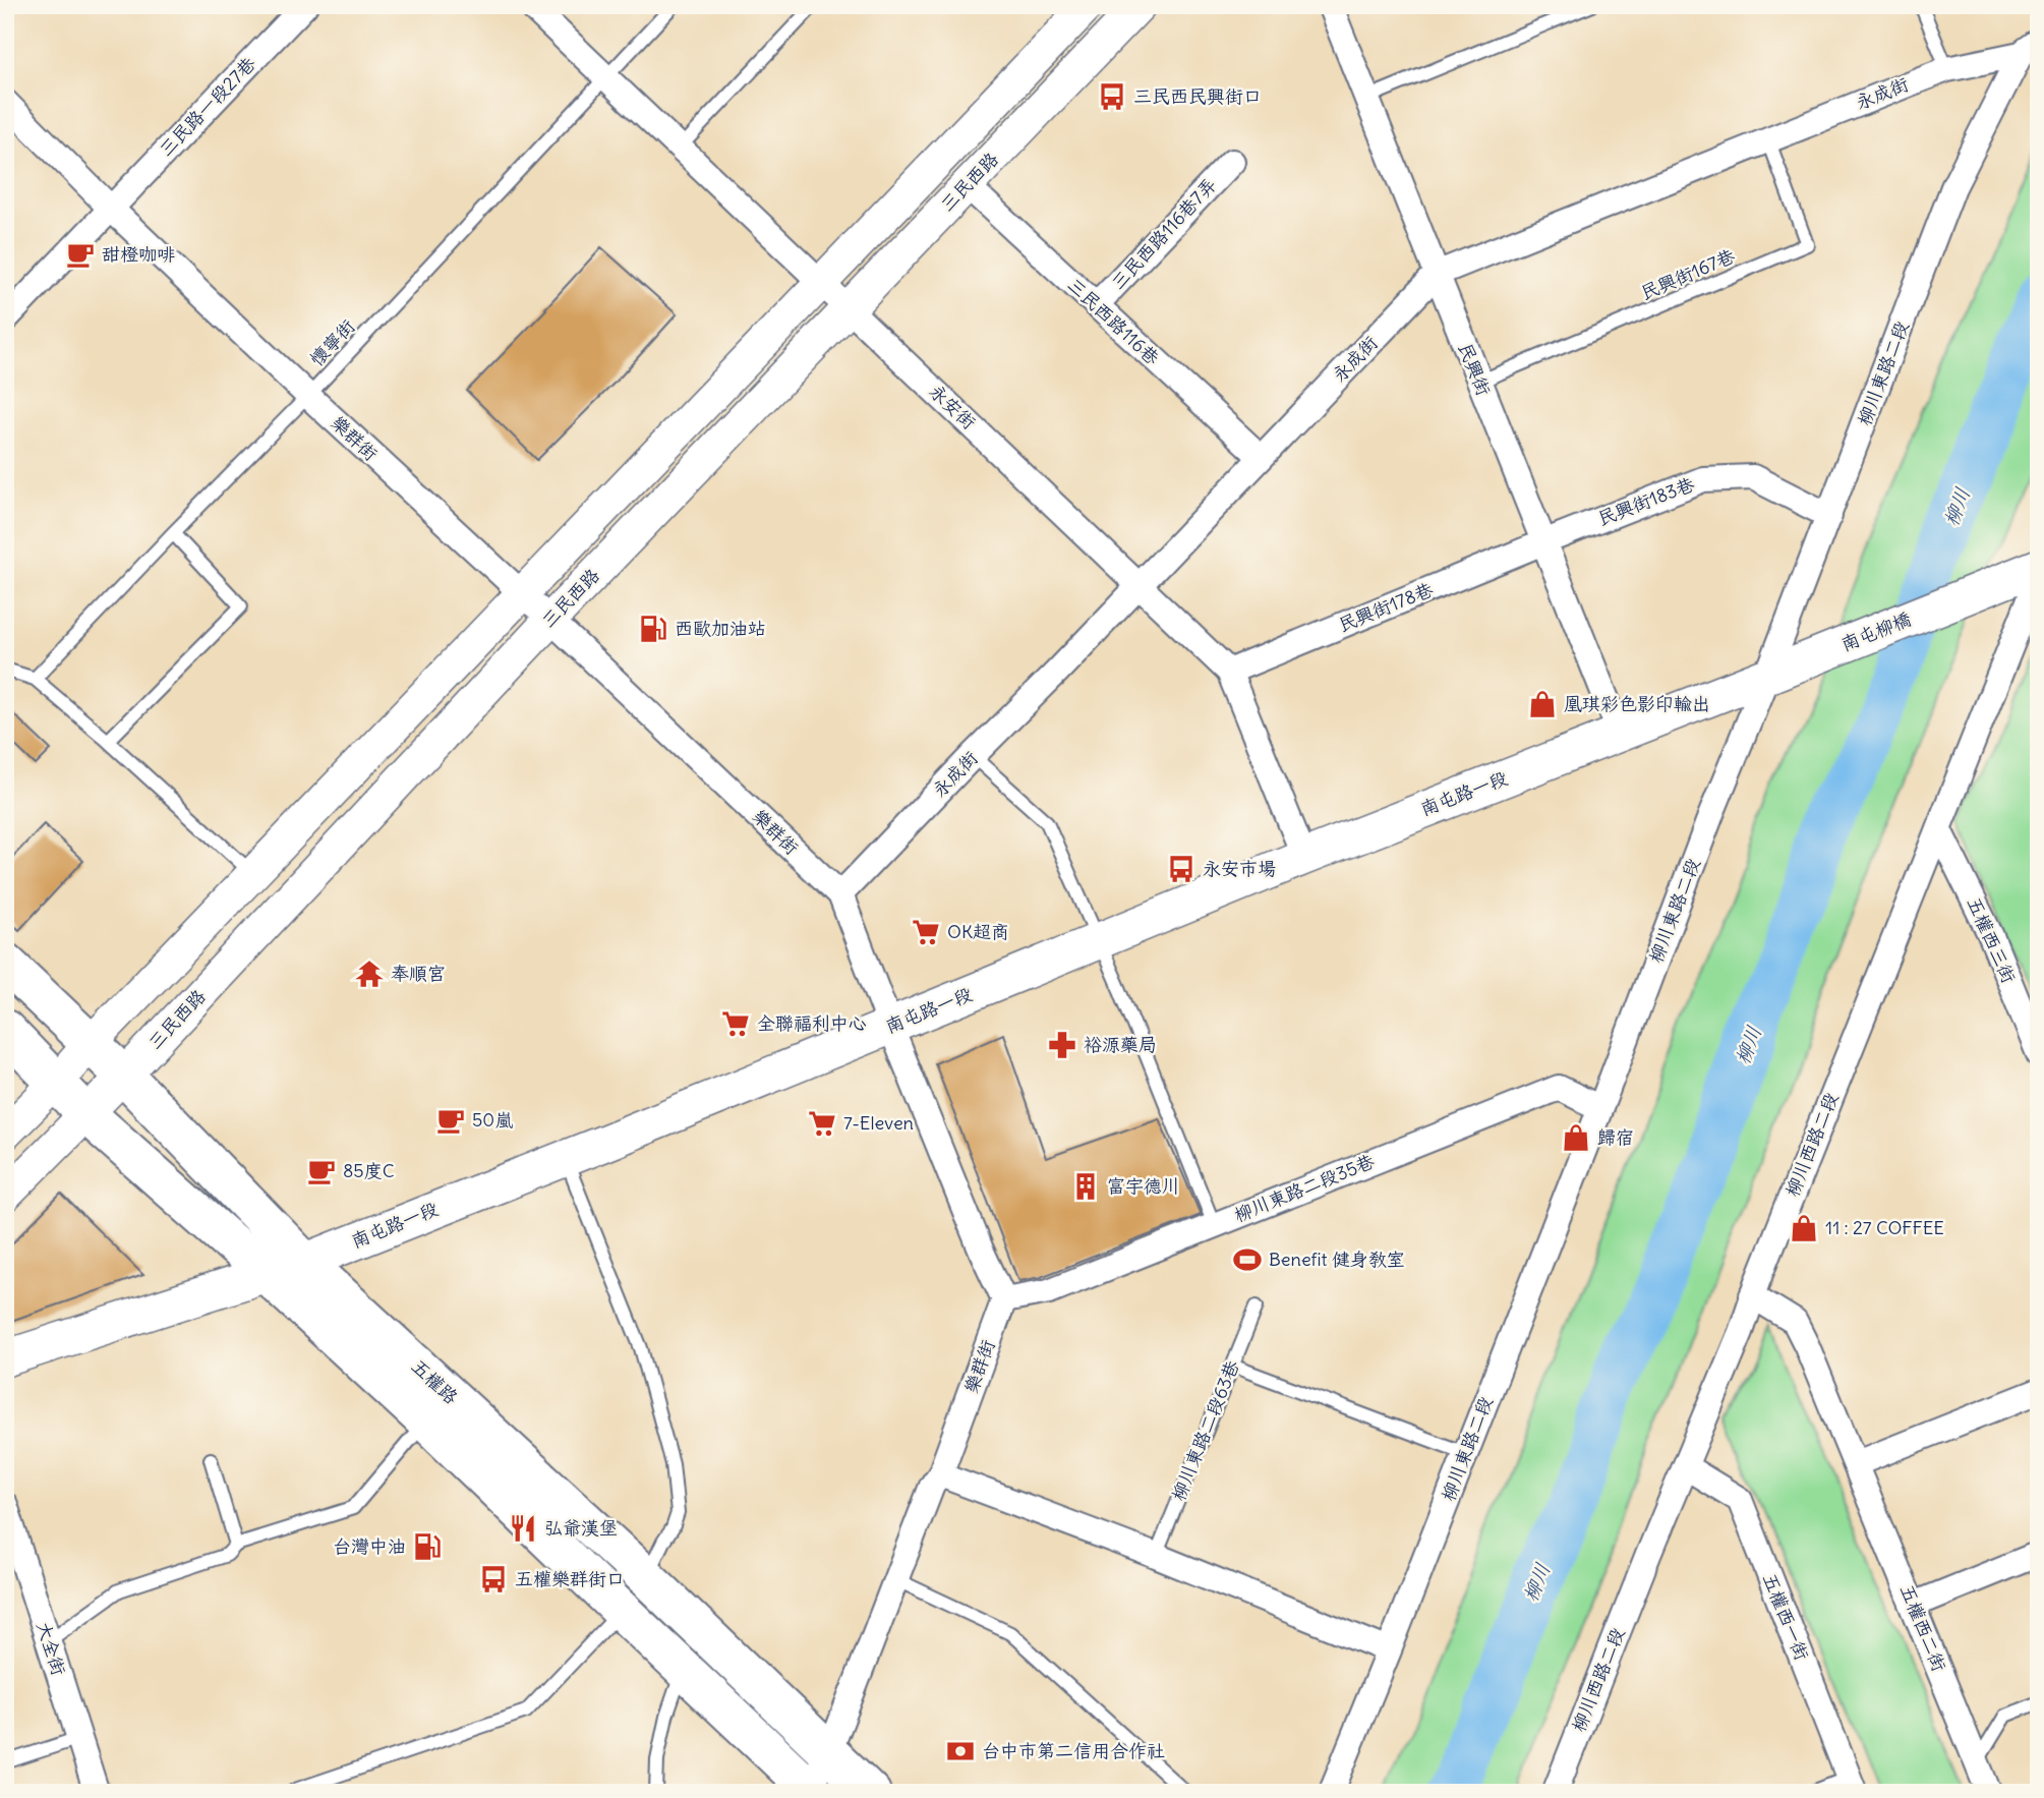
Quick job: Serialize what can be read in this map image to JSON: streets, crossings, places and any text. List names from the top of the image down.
{
  "streets": {
    "main road": ["南屯柳橋", "南屯路一段", "五權路"],
    "street": [
      "永成街",
      "三民路一段27巷",
      "三民西路",
      "三民西路116巷7弄",
      "三民西路116巷",
      "民興街",
      "柳川東路二段",
      "永安街",
      "樂群街",
      "民興街183巷",
      "民興街178巷",
      "五權西三街",
      "柳川西路二段",
      "柳川東路二段35巷",
      "五權西一街",
      "五權西二街",
      "大全街"
    ],
    "lane": ["民興街167巷", "懷寧街", "柳川東路二段63巷"]
  },
  "crossings": [
    ["永成街", "民興街167巷"],
    ["永成街", "三民西路116巷"],
    ["永成街", "民興街"],
    ["永成街", "柳川東路二段"],
    ["永成街", "永安街"],
    ["永成街", "樂群街"],
    ["三民路一段27巷", "樂群街"],
    ["三民西路", "三民西路116巷"],
    ["三民西路", "永安街"],
    ["三民西路", "樂群街"],
    ["三民西路", "五權路"],
    ["三民西路116巷7弄", "三民西路116巷"],
    ["民興街167巷", "民興街"],
    ["懷寧街", "永安街"],
    ["懷寧街", "樂群街"],
    ["民興街", "民興街183巷"],
    ["民興街", "民興街178巷"],
    ["民興街", "南屯路一段"],
    ["柳川東路二段", "民興街183巷"],
    ["柳川東路二段", "南屯柳橋"],
    ["柳川東路二段", "南屯路一段"],
    ["柳川東路二段", "柳川東路二段35巷"],
    ["永安街", "民興街178巷"],
    ["永安街", "南屯路一段"],
    ["樂群街", "南屯路一段"],
    ["樂群街", "柳川東路二段35巷"],
    ["樂群街", "五權路"],
    ["民興街183巷", "民興街178巷"],
    ["南屯柳橋", "南屯路一段"],
    ["南屯路一段", "五權路"],
    ["五權西三街", "柳川西路二段"],
    ["柳川西路二段", "五權西一街"],
    ["柳川西路二段", "五權西二街"]
  ],
  "water": ["柳川"],
  "places": {
    "bus stop": ["三民西民興街口", "永安市場", "五權樂群街口"],
    "cafe": ["甜橙咖啡", "50嵐", "85度C"],
    "fuel station": ["西歐加油站", "台灣中油"],
    "shop": ["凰琪彩色影印輸出", "歸宿", "11 : 27 COFFEE"],
    "supermarket": ["OK超商", "全聯福利中心", "7-Eleven"],
    "temple": ["奉順宮"],
    "pharmacy": ["裕源藥局"],
    "building": ["富宇德川"],
    "sports": ["Benefit 健身教室"],
    "restaurant": ["弘爺漢堡"],
    "bank": ["台中市第二信用合作社"]
  }
}
